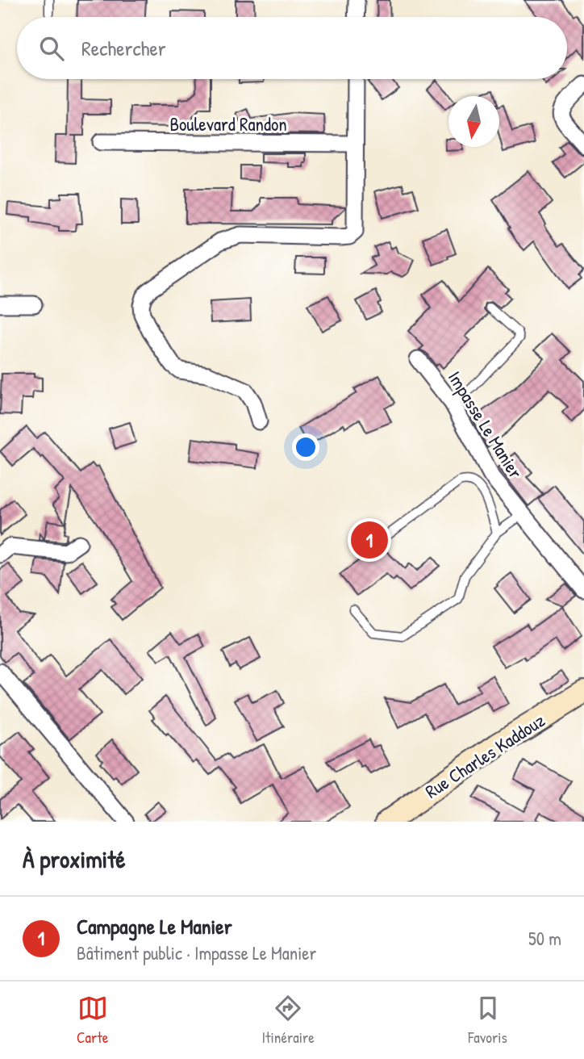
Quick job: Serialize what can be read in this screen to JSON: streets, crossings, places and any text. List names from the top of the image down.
{
  "streets": {
    "street": ["Boulevard Randon", "Impasse Le Manier", "Rue Charles Kaddouz"]
  },
  "north": "bottom",
  "page": {
    "search": "Rechercher",
    "pins": "1",
    "heading": "À proximité",
    "list": [
      {
        "mark": "1",
        "name": "Campagne Le Manier",
        "note": "Bâtiment public · Impasse Le Manier",
        "value": "50 m"
      }
    ],
    "nav": ["Carte", "Itinéraire", "Favoris"]
  }
}
